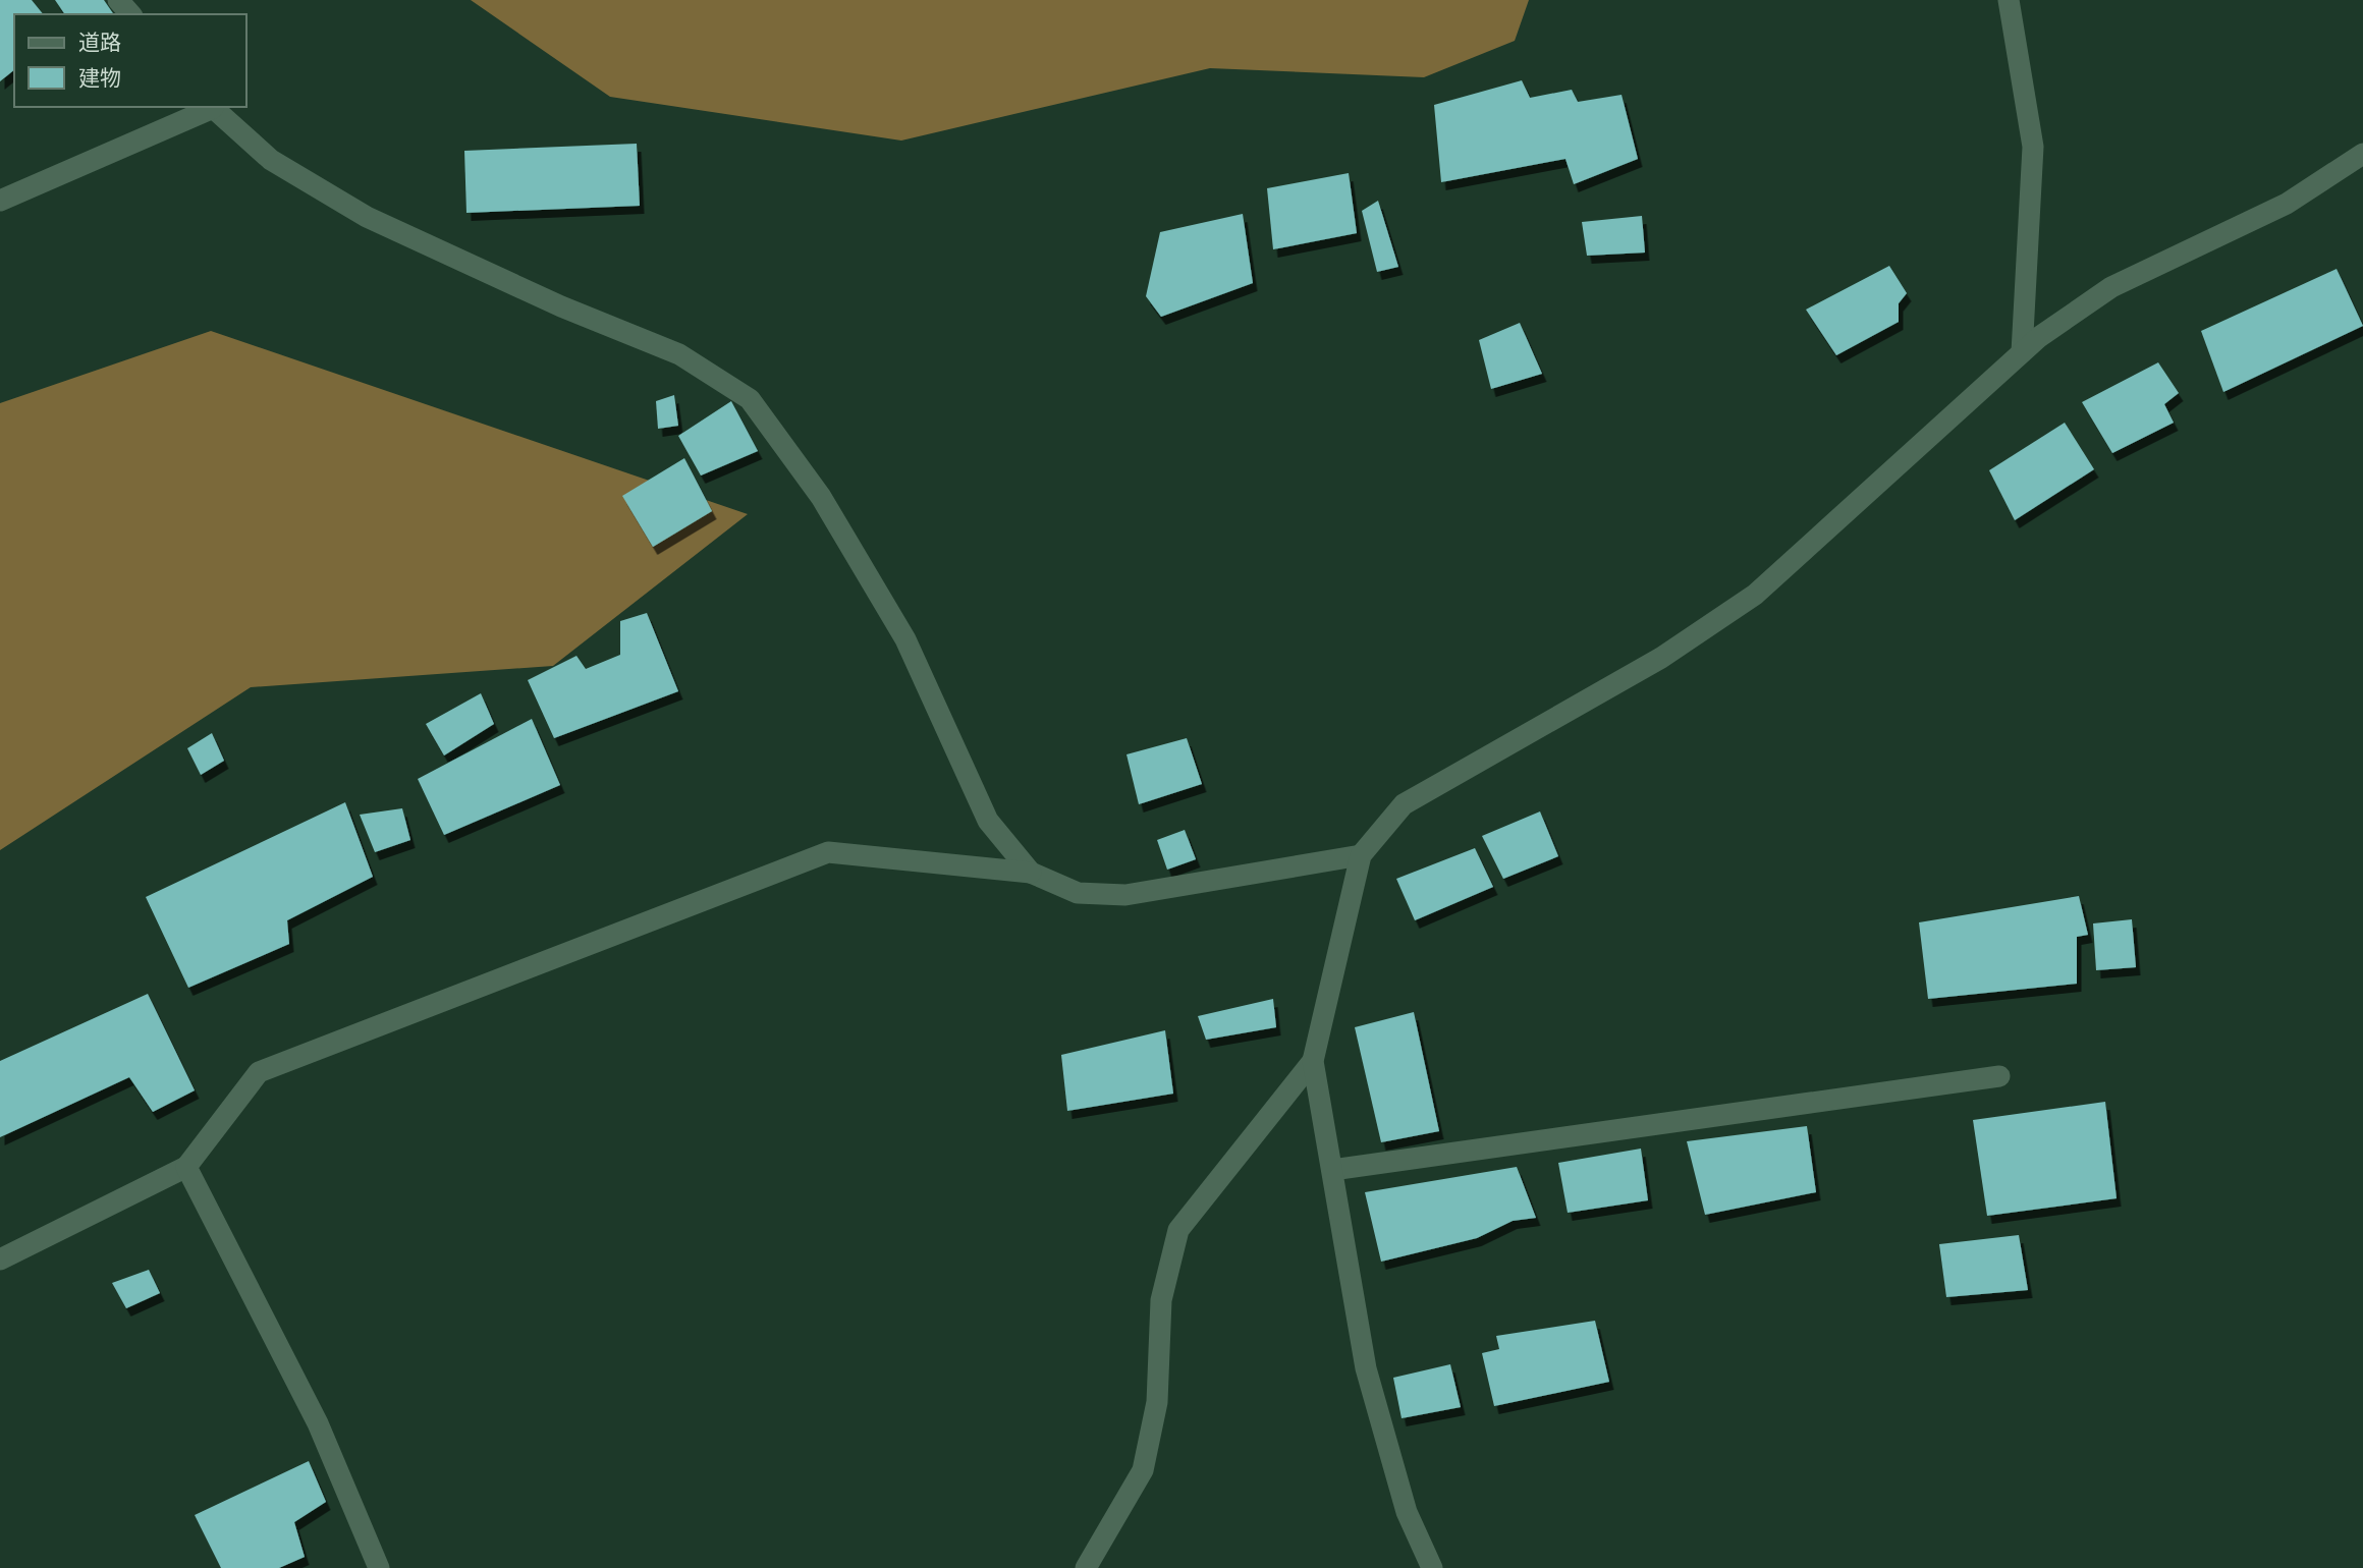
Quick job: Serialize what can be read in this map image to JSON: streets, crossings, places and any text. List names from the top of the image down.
{
  "legend": ["道路", "建物"]
}
